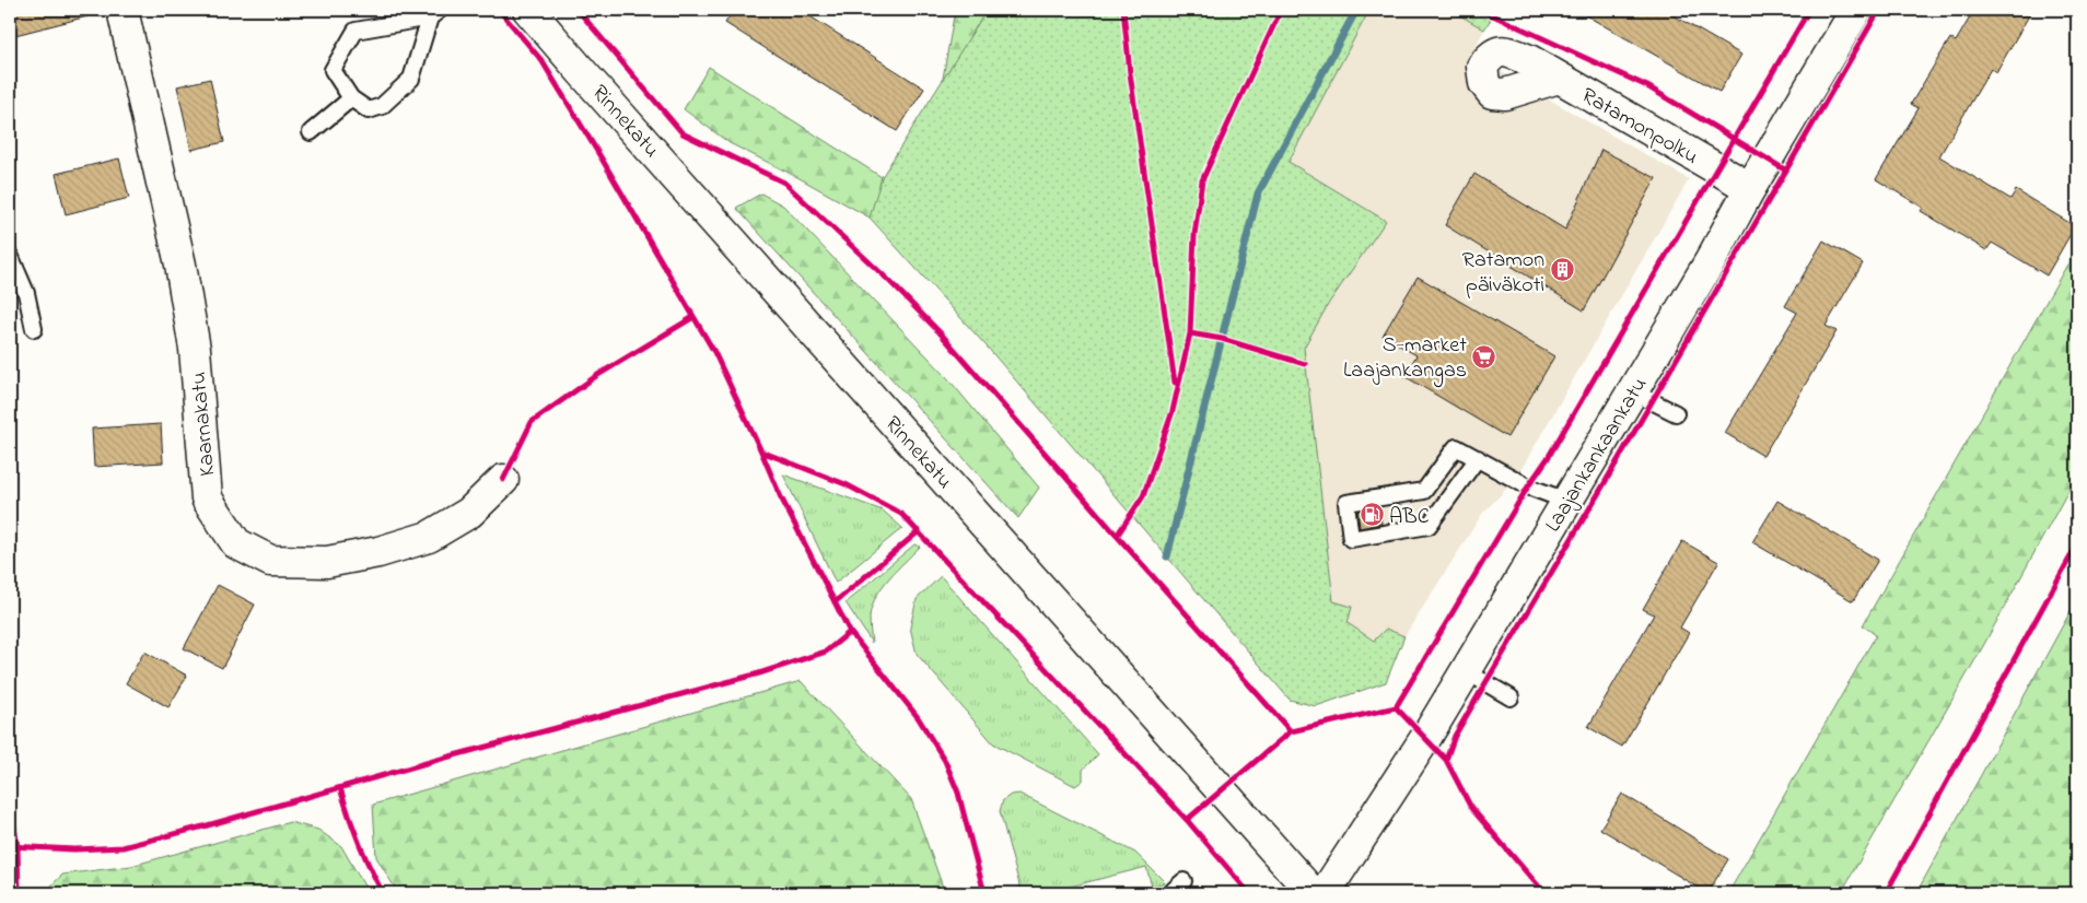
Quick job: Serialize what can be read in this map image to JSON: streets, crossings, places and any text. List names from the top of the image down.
{
  "streets": {
    "street": [
      "Rinnekatu",
      "Ratamonpolku",
      "Kaarnakatu",
      "Laajankankaankatu"
    ]
  },
  "crossings": [
    ["Ratamonpolku", "Laajankankaankatu"]
  ],
  "places": {
    "building": ["Ratamon päiväkoti"],
    "supermarket": ["S-market Laajankangas"],
    "fuel station": ["ABC"]
  }
}
